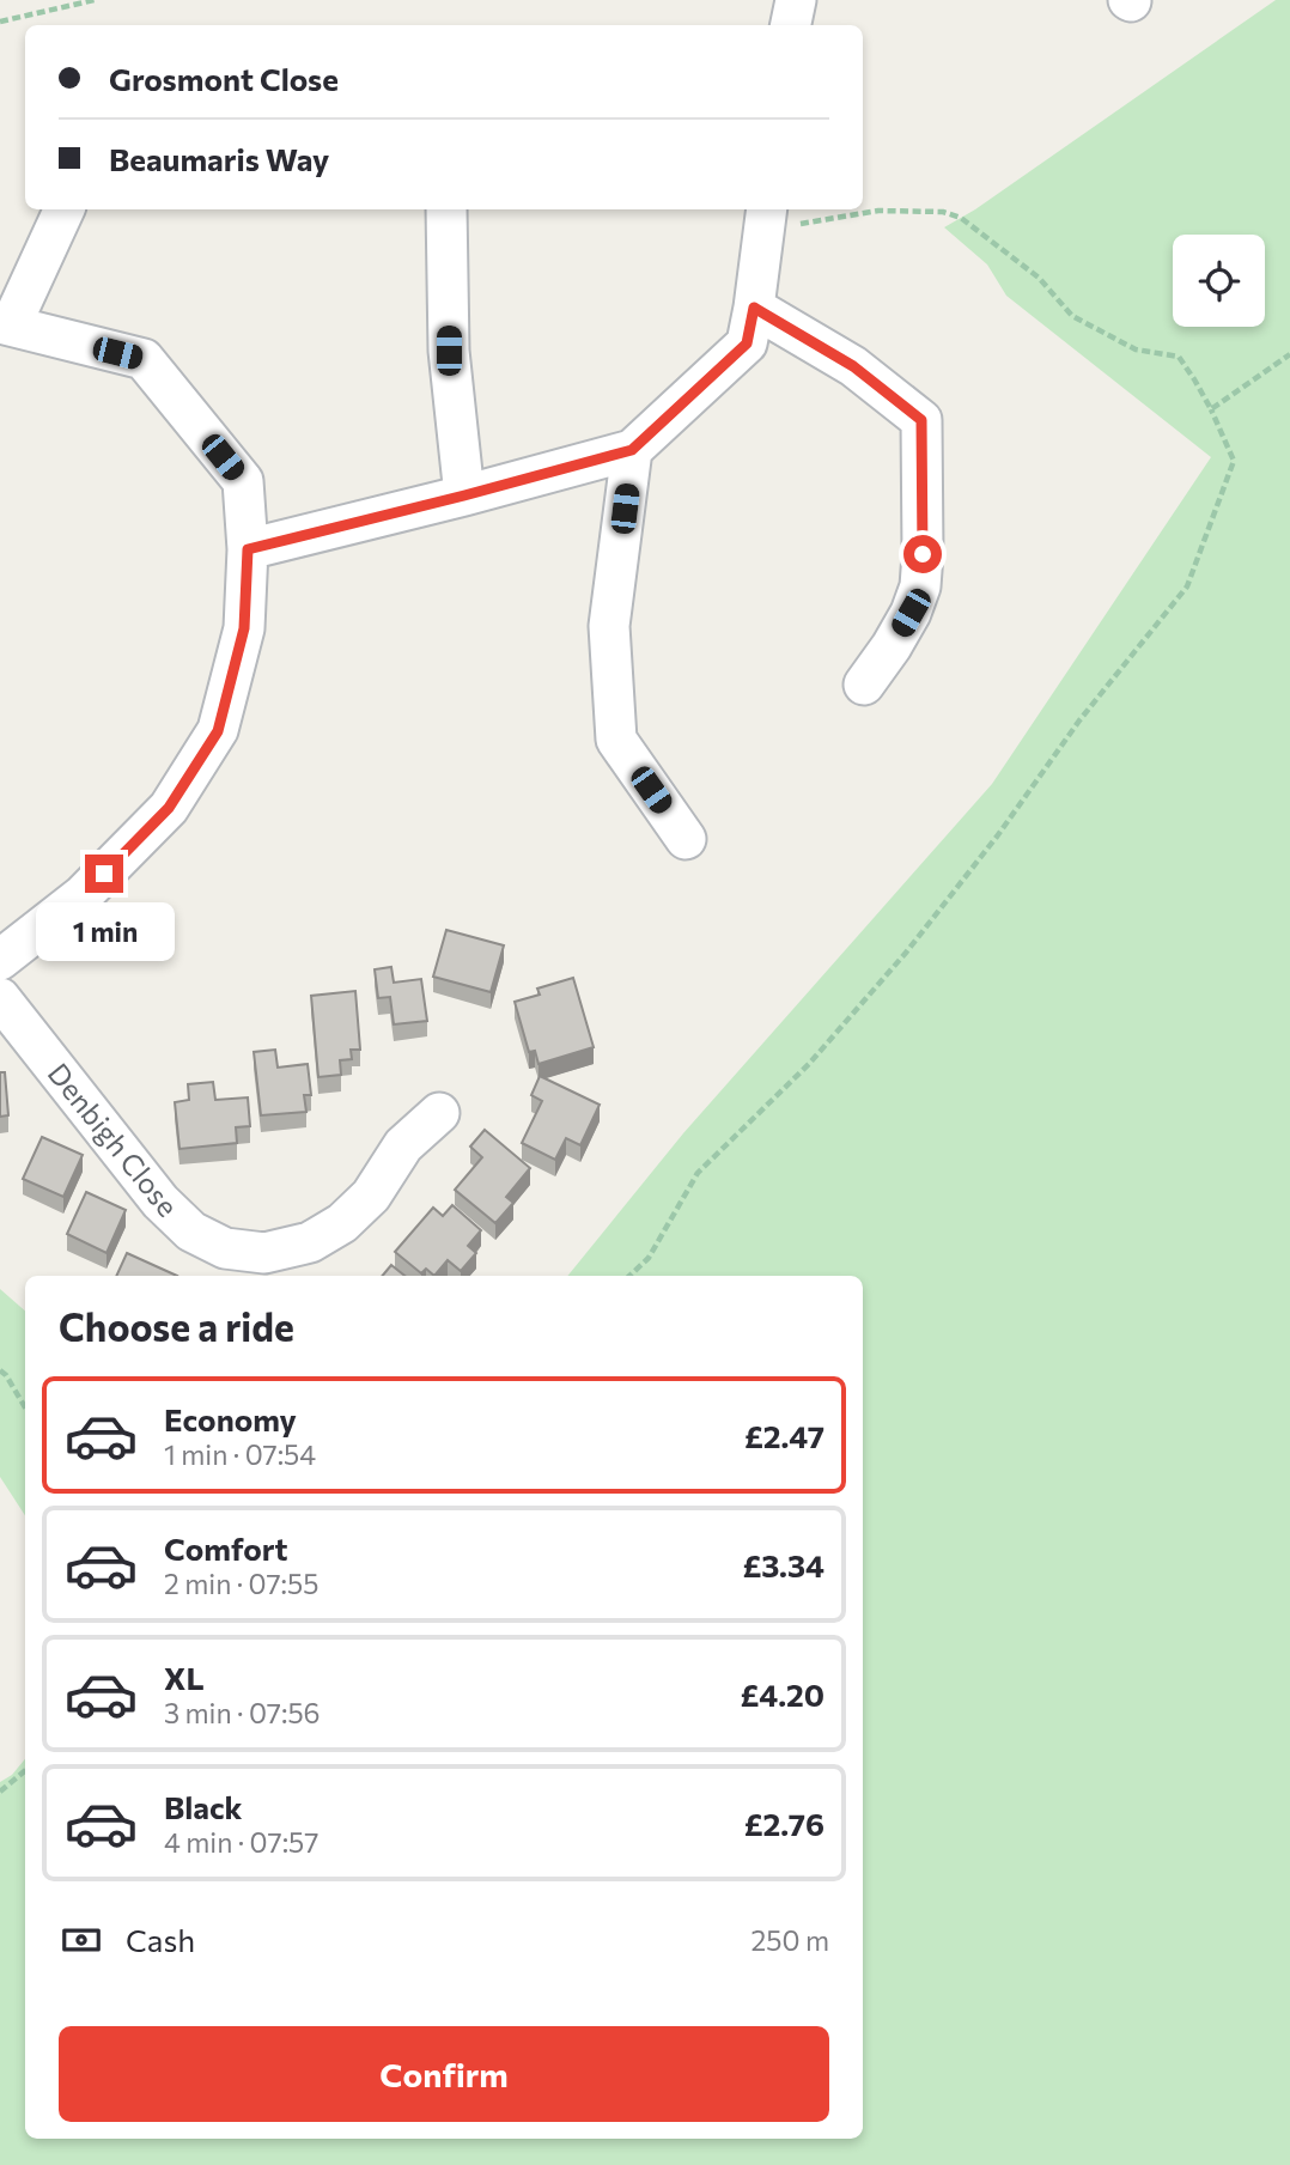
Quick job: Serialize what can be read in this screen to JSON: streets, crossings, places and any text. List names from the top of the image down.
{
  "streets": {
    "street": ["Denbigh Close"]
  },
  "page": {
    "banner": ["Grosmont Close", "Beaumaris Way"],
    "bubble": "1 min",
    "heading": "Choose a ride",
    "list": [
      {
        "name": "Economy",
        "note": "1 min · 07:54",
        "value": "£2.47"
      },
      {
        "name": "Comfort",
        "note": "2 min · 07:55",
        "value": "£3.34"
      },
      {
        "name": "XL",
        "note": "3 min · 07:56",
        "value": "£4.20"
      },
      {
        "name": "Black",
        "note": "4 min · 07:57",
        "value": "£2.76"
      }
    ],
    "pay": ["Cash", "250 m"],
    "buttons": "Confirm"
  }
}
